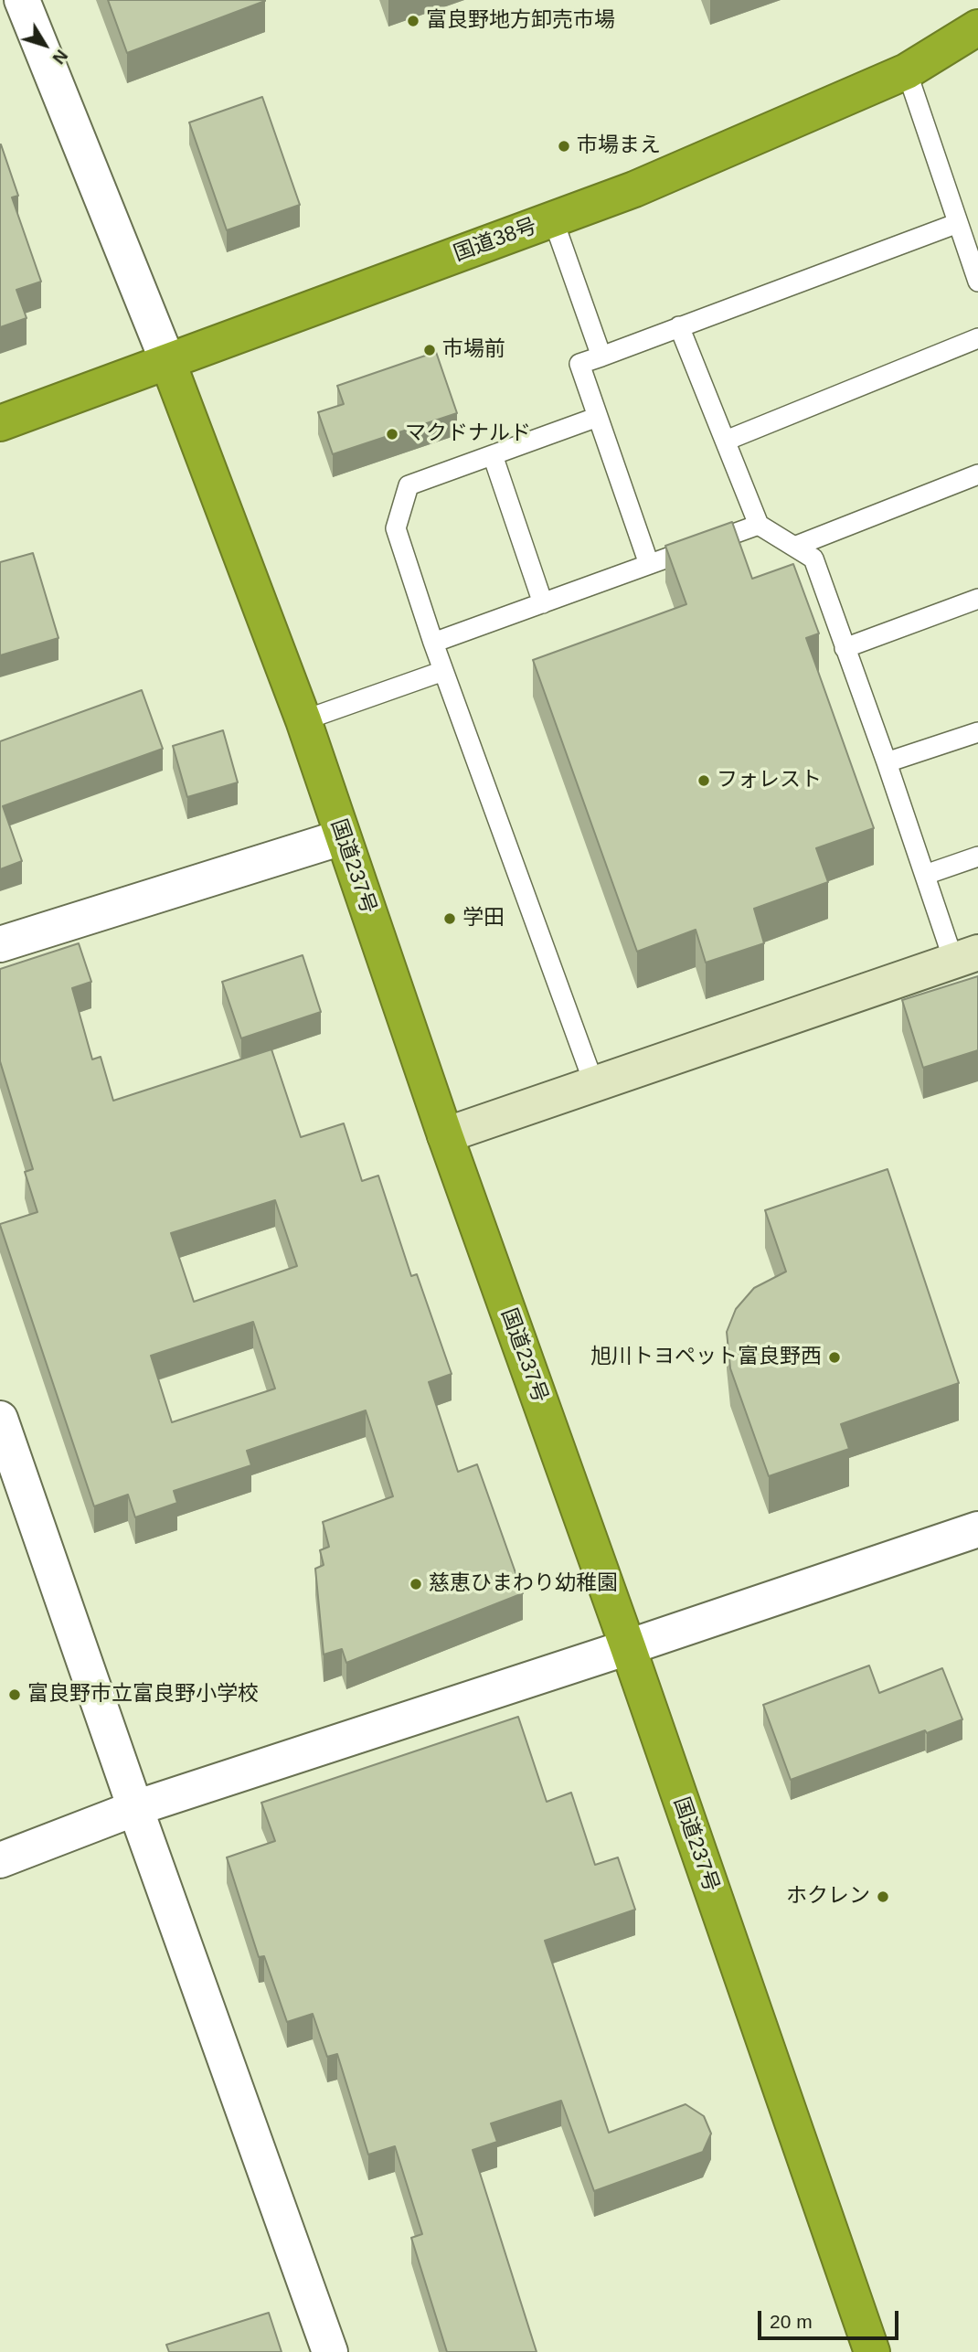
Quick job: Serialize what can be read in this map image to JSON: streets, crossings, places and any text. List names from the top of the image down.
{
  "streets": {
    "highway": ["国道38号", "国道237号"]
  },
  "crossings": [
    ["国道38号", "国道237号"]
  ],
  "places": [
    "富良野地方卸売市場",
    "市場まえ",
    "市場前",
    "マクドナルド",
    "フォレスト",
    "学田",
    "旭川トヨペット富良野西",
    "慈恵ひまわり幼稚園",
    "富良野市立富良野小学校",
    "ホクレン"
  ],
  "scale_bar": "20 m",
  "north": "bottom right"
}
